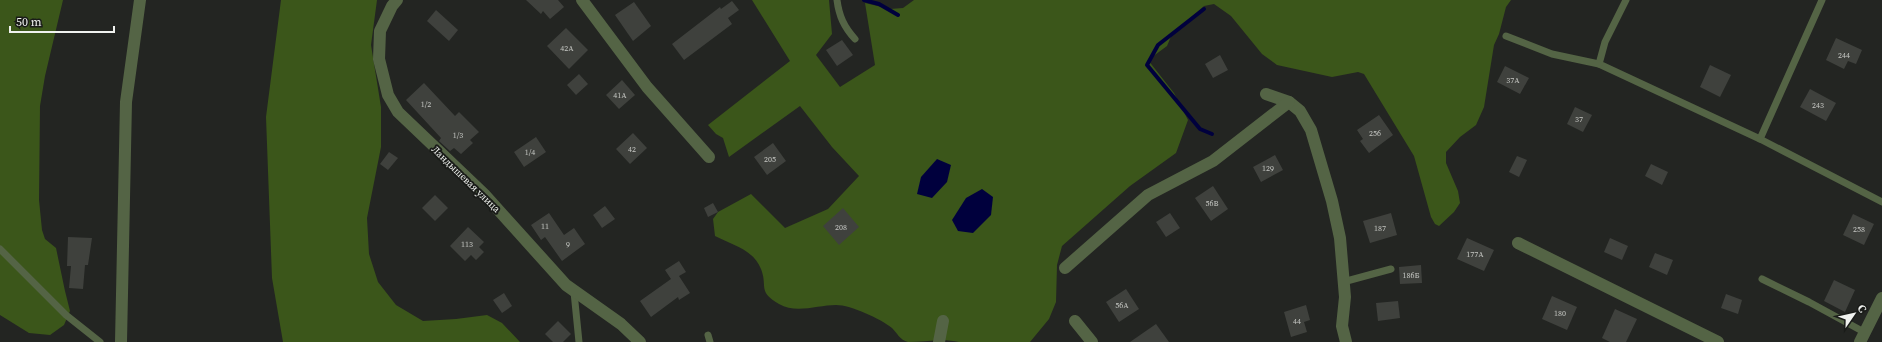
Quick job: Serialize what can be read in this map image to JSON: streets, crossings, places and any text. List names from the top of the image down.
{
  "streets": {
    "street": ["Ландышевая улица"]
  },
  "house_numbers": [
    "42А",
    "244",
    "37А",
    "41А",
    "1/2",
    "243",
    "37",
    "256",
    "1/3",
    "42",
    "1/4",
    "205",
    "129",
    "56В",
    "11",
    "208",
    "187",
    "258",
    "113",
    "9",
    "177А",
    "186Б",
    "56А",
    "180",
    "44"
  ],
  "scale_bar": "50 m",
  "north": "top right"
}
